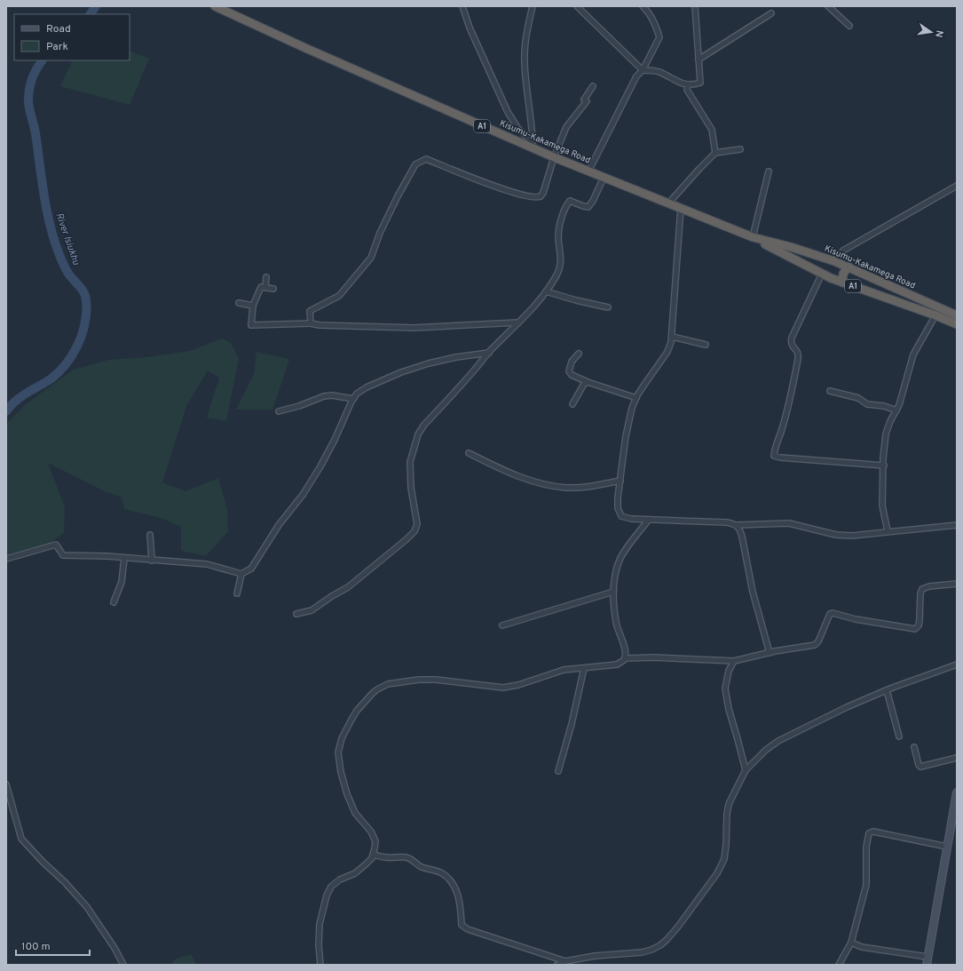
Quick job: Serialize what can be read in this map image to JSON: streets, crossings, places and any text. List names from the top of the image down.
{
  "streets": {
    "highway": ["A1", "Kisumu-Kakamega Road"]
  },
  "water": ["River Isiukhu"],
  "legend": ["Road", "Park"],
  "scale_bar": "100 m",
  "north": "right"
}
